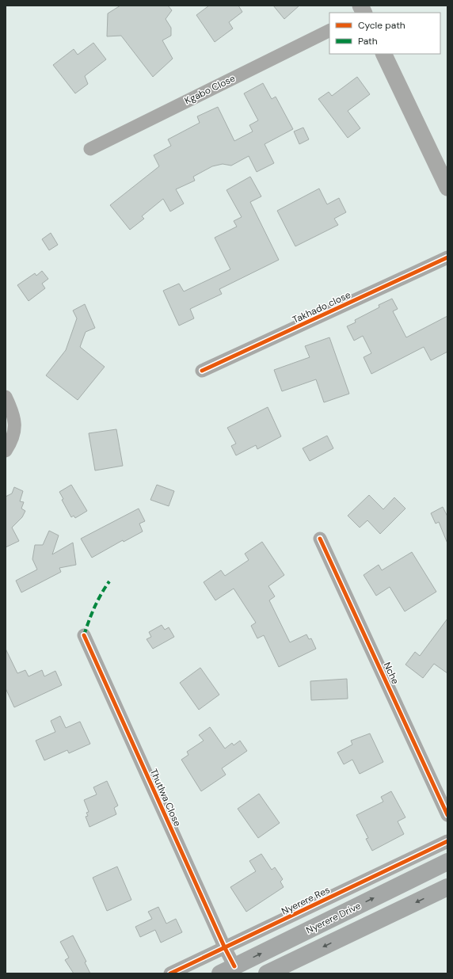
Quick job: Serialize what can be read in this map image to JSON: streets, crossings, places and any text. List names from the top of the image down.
{
  "streets": {
    "main road": ["Nyerere Drive"],
    "street": [
      "Kgabo Close",
      "Takhado close",
      "Nche",
      "Thutlwa Close",
      "Nyerere Res"
    ]
  },
  "crossings": [
    ["Thutlwa Close", "Nyerere Res"],
    ["Thutlwa Close", "Nyerere Drive"]
  ],
  "legend": ["Cycle path", "Path"]
}
